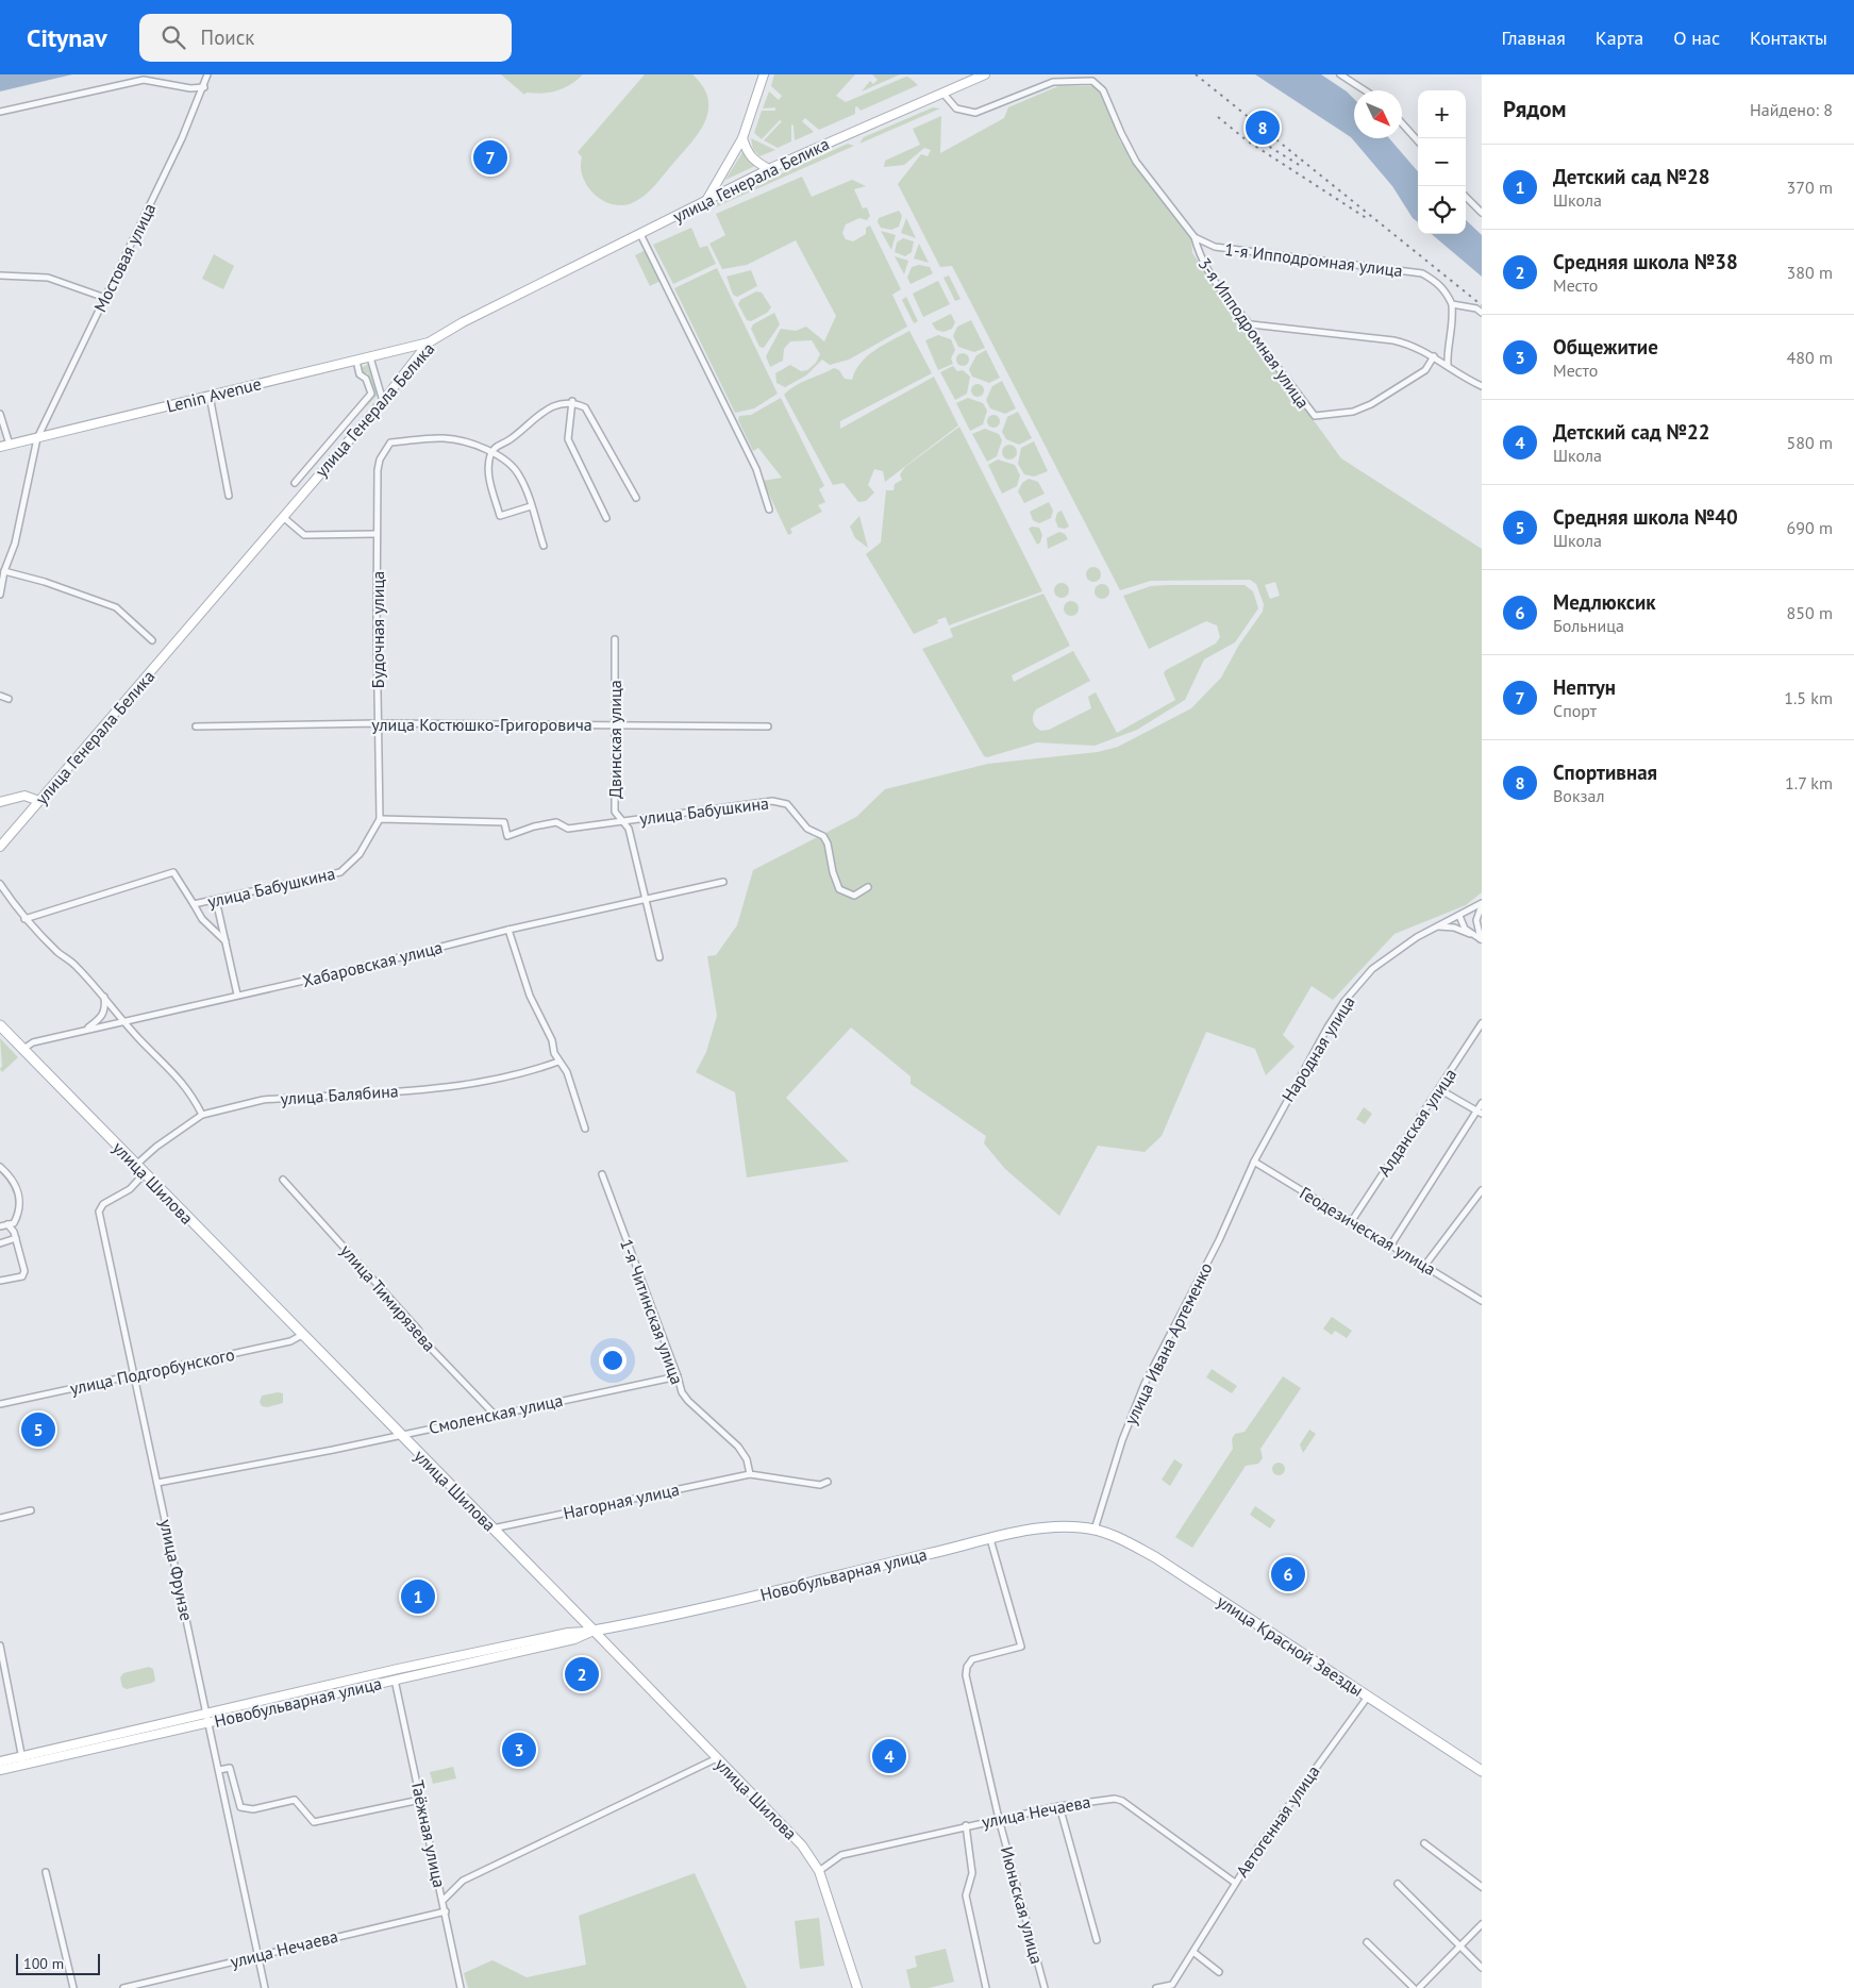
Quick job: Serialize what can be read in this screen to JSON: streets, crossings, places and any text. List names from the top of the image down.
{
  "streets": {
    "main road": [
      "улица Генерала Белика",
      "Lenin Avenue",
      "улица Шилова",
      "Новобульварная улица",
      "улица Красной Звезды"
    ],
    "street": [
      "Мостовая улица",
      "1-я Ипподромная улица",
      "3-я Ипподромная улица",
      "Будочная улица",
      "улица Костюшко-Григоровича",
      "Двинская улица",
      "улица Бабушкина",
      "Хабаровская улица",
      "Народная улица",
      "улица Балябина",
      "Алданская улица",
      "Геодезическая улица",
      "улица Тимирязева",
      "1-я Читинская улица",
      "улица Ивана Артеменко",
      "улица Подгорбунского",
      "Смоленская улица",
      "Нагорная улица",
      "улица Фрунзе",
      "улица Нечаева",
      "Автогенная улица",
      "Таёжная улица",
      "Июньская улица"
    ]
  },
  "crossings": [
    ["улица Генерала Белика", "1-я Ипподромная улица"],
    ["улица Генерала Белика", "Lenin Avenue"],
    ["Мостовая улица", "Lenin Avenue"],
    ["1-я Ипподромная улица", "3-я Ипподромная улица"],
    ["Будочная улица", "улица Костюшко-Григоровича"],
    ["Будочная улица", "улица Бабушкина"],
    ["улица Костюшко-Григоровича", "Двинская улица"],
    ["Двинская улица", "улица Бабушкина"],
    ["Двинская улица", "Хабаровская улица"],
    ["Хабаровская улица", "улица Шилова"],
    ["Народная улица", "Геодезическая улица"],
    ["Народная улица", "улица Ивана Артеменко"],
    ["улица Балябина", "улица Шилова"],
    ["Алданская улица", "Геодезическая улица"],
    ["улица Шилова", "улица Подгорбунского"],
    ["улица Шилова", "Смоленская улица"],
    ["улица Шилова", "Нагорная улица"],
    ["улица Шилова", "улица Фрунзе"],
    ["улица Шилова", "Новобульварная улица"],
    ["улица Шилова", "улица Нечаева"],
    ["Геодезическая улица", "улица Ивана Артеменко"],
    ["улица Тимирязева", "Смоленская улица"],
    ["1-я Читинская улица", "Смоленская улица"],
    ["1-я Читинская улица", "Нагорная улица"],
    ["улица Ивана Артеменко", "Новобульварная улица"],
    ["улица Ивана Артеменко", "улица Красной Звезды"],
    ["улица Подгорбунского", "улица Фрунзе"],
    ["Смоленская улица", "улица Фрунзе"],
    ["улица Фрунзе", "Новобульварная улица"],
    ["улица Фрунзе", "улица Нечаева"],
    ["Новобульварная улица", "улица Красной Звезды"],
    ["Новобульварная улица", "Таёжная улица"],
    ["Новобульварная улица", "Июньская улица"],
    ["улица Красной Звезды", "Автогенная улица"],
    ["улица Нечаева", "Автогенная улица"],
    ["улица Нечаева", "Таёжная улица"],
    ["улица Нечаева", "Июньская улица"]
  ],
  "scale_bar": "100 m",
  "north": "bottom right",
  "page": {
    "header": "Citynav",
    "search": "Поиск",
    "nav": [
      "Главная",
      "Карта",
      "О нас",
      "Контакты"
    ],
    "heading": ["Рядом", "Найдено: 8"],
    "map_buttons": ["+", "−"],
    "pins": [
      "8",
      "7",
      "5",
      "6",
      "1",
      "2",
      "3",
      "4"
    ],
    "list": [
      {
        "mark": "1",
        "name": "Детский сад №28",
        "note": "Школа",
        "value": "370 m"
      },
      {
        "mark": "2",
        "name": "Средняя школа №38",
        "note": "Место",
        "value": "380 m"
      },
      {
        "mark": "3",
        "name": "Общежитие",
        "note": "Место",
        "value": "480 m"
      },
      {
        "mark": "4",
        "name": "Детский сад №22",
        "note": "Школа",
        "value": "580 m"
      },
      {
        "mark": "5",
        "name": "Средняя школа №40",
        "note": "Школа",
        "value": "690 m"
      },
      {
        "mark": "6",
        "name": "Медлюксик",
        "note": "Больница",
        "value": "850 m"
      },
      {
        "mark": "7",
        "name": "Нептун",
        "note": "Спорт",
        "value": "1.5 km"
      },
      {
        "mark": "8",
        "name": "Спортивная",
        "note": "Вокзал",
        "value": "1.7 km"
      }
    ],
    "scale": "100 m"
  }
}
